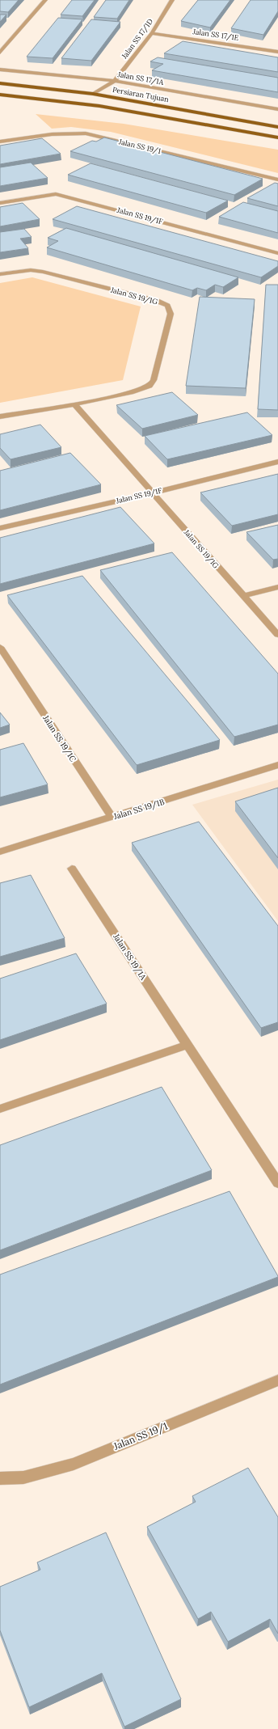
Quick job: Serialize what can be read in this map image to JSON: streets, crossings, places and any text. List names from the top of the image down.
{
  "streets": {
    "main road": ["Persiaran Tujuan"],
    "street": [
      "Jalan SS 17/1E",
      "Jalan SS 17/1D",
      "Jalan SS 17/1A",
      "Jalan SS 19/1",
      "Jalan SS 19/1F",
      "Jalan SS 19/1G",
      "Jalan SS 19/1C",
      "Jalan SS 19/1B",
      "Jalan SS 19/1A"
    ]
  },
  "crossings": [
    ["Jalan SS 17/1E", "Jalan SS 17/1D"],
    ["Jalan SS 17/1D", "Jalan SS 17/1A"],
    ["Jalan SS 17/1D", "Persiaran Tujuan"],
    ["Jalan SS 19/1F", "Jalan SS 19/1G"],
    ["Jalan SS 19/1C", "Jalan SS 19/1B"]
  ]
}
